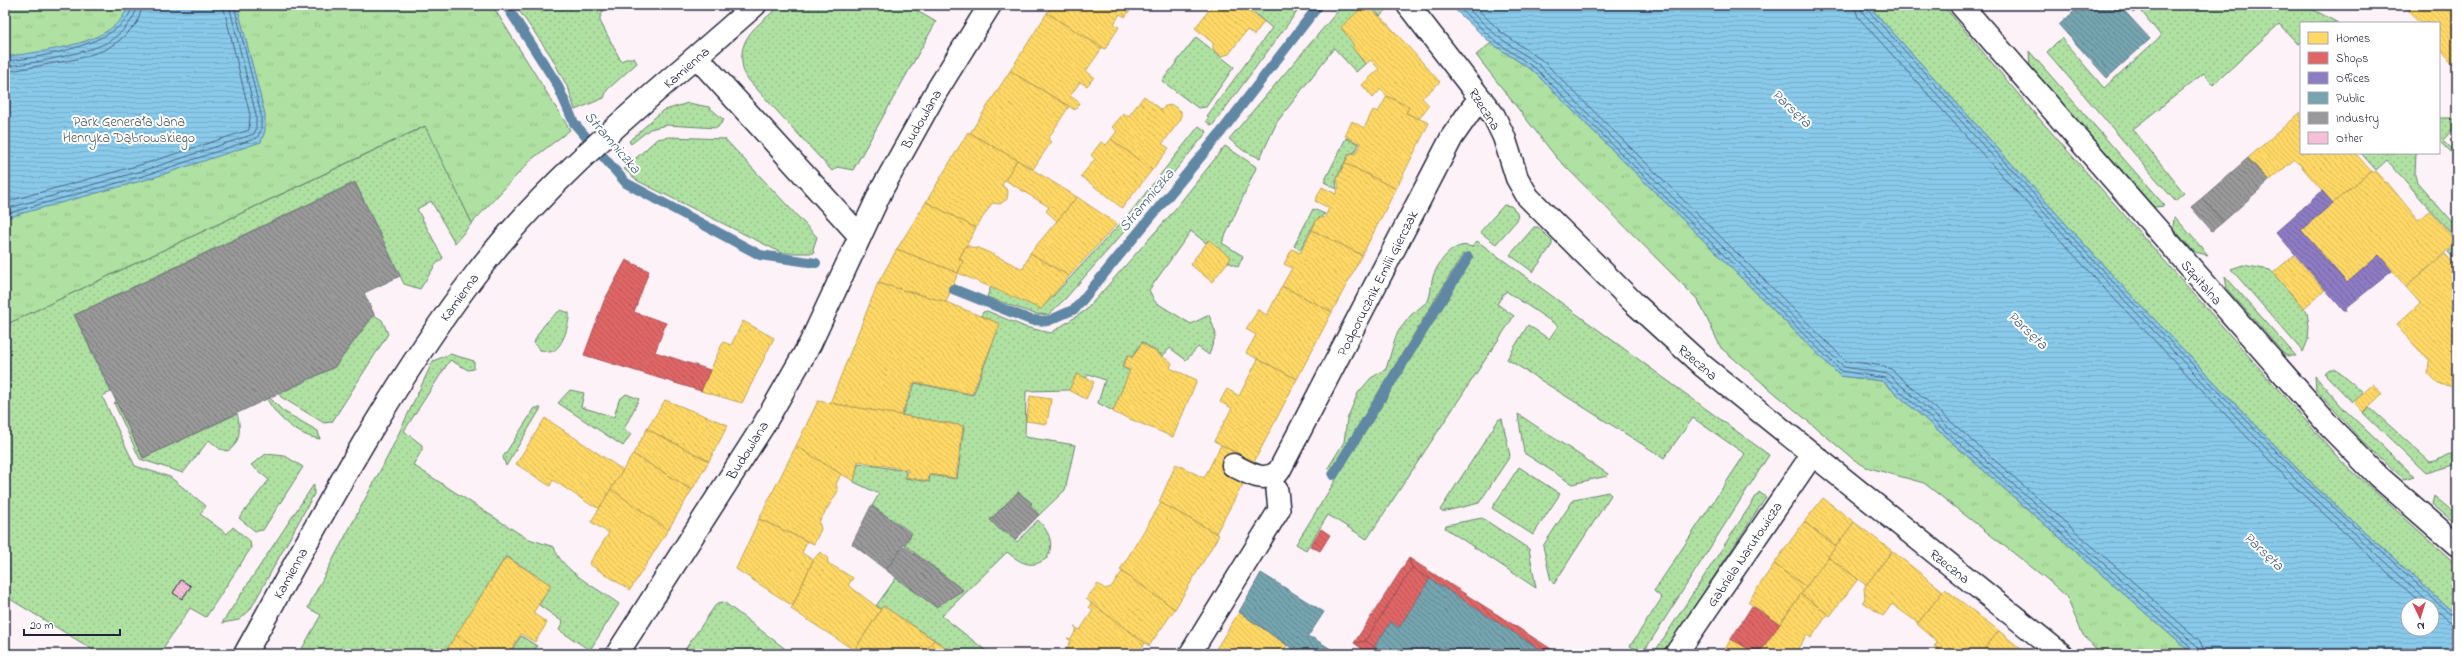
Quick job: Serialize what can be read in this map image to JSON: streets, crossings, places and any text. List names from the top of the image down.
{
  "streets": {
    "street": [
      "Kamienna",
      "Rzeczna",
      "Budowlana",
      "Szpitalna",
      "Podporucznik Emilii Gierczak",
      "Gabriela Narutowicza"
    ]
  },
  "crossings": [
    ["Rzeczna", "Podporucznik Emilii Gierczak"],
    ["Rzeczna", "Gabriela Narutowicza"]
  ],
  "water": ["Parsęta", "Stramniczka"],
  "parks": ["Park Generała Jana Henryka Dąbrowskiego"],
  "legend": [
    "Homes",
    "Shops",
    "Offices",
    "Public",
    "Industry",
    "Other"
  ],
  "scale_bar": "20 m",
  "north": "bottom"
}
